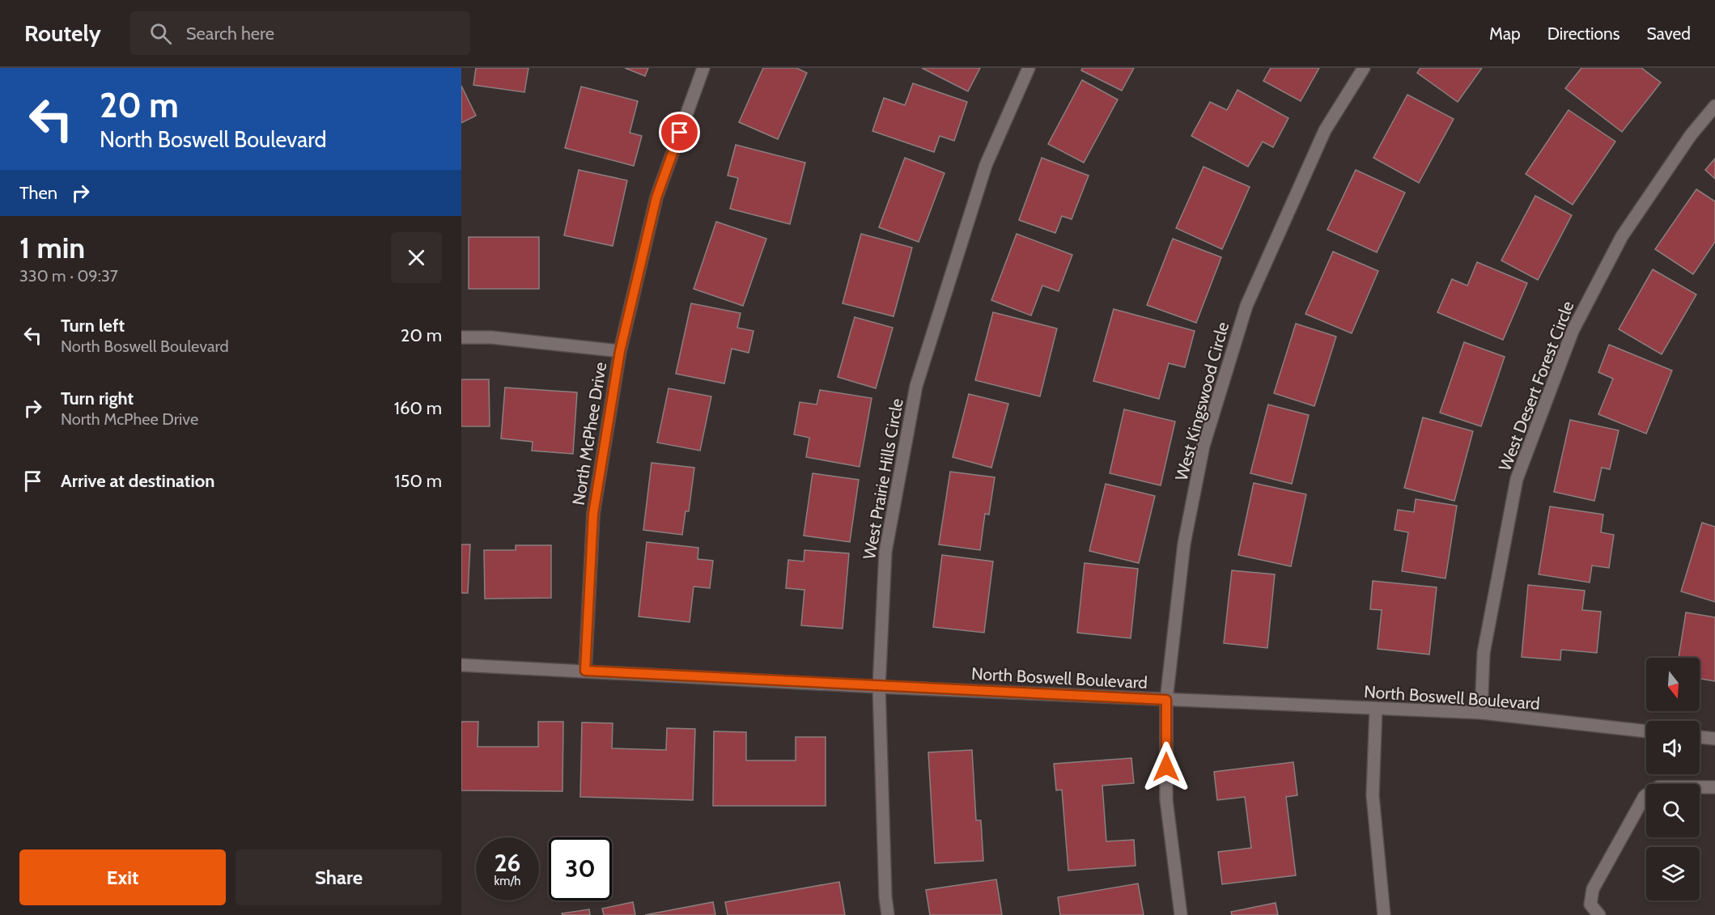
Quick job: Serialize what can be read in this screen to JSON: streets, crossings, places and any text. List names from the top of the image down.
{
  "streets": {
    "street": [
      "West Desert Forest Circle",
      "West Kingswood Circle",
      "North McPhee Drive",
      "West Prairie Hills Circle",
      "North Boswell Boulevard"
    ]
  },
  "crossings": [
    ["West Desert Forest Circle", "North Boswell Boulevard"],
    ["West Kingswood Circle", "North Boswell Boulevard"],
    ["North McPhee Drive", "North Boswell Boulevard"],
    ["West Prairie Hills Circle", "North Boswell Boulevard"]
  ],
  "north": "bottom",
  "page": {
    "header": "Routely",
    "search": "Search here",
    "nav": ["Map", "Directions", "Saved"],
    "turn": ["20 m", "North Boswell Boulevard"],
    "then": "Then",
    "heading": ["1 min", "330 m · 09:37"],
    "list": [
      {
        "name": "Turn left",
        "note": "North Boswell Boulevard",
        "value": "20 m"
      },
      {
        "name": "Turn right",
        "note": "North McPhee Drive",
        "value": "160 m"
      },
      {
        "name": "Arrive at destination",
        "value": "150 m"
      }
    ],
    "speed": "26 km/h",
    "limit": "30",
    "buttons": ["Exit", "Share"]
  }
}
